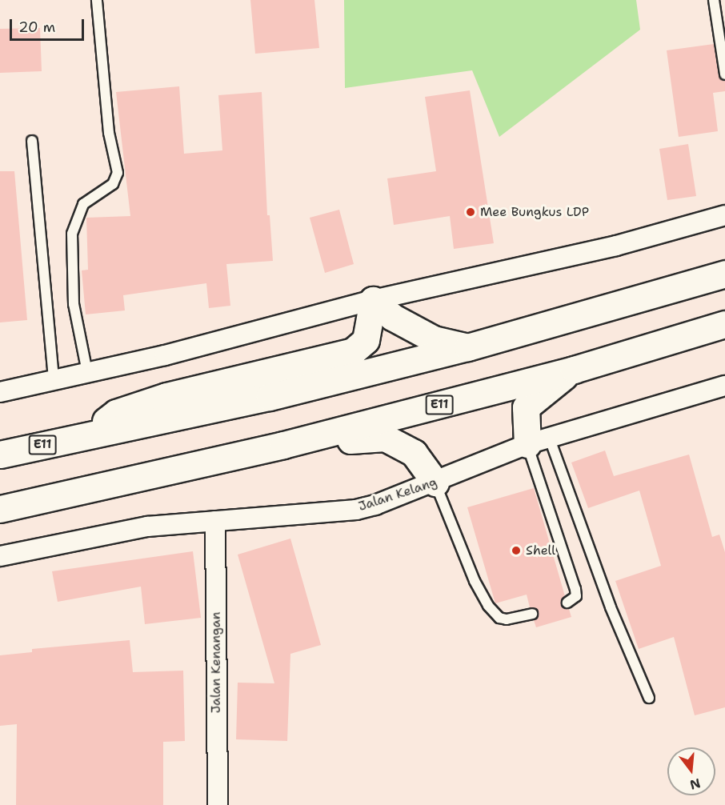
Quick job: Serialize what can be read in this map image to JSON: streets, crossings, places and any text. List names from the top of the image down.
{
  "streets": {
    "highway": ["E11"],
    "street": ["Jalan Kelang", "Jalan Kenangan"]
  },
  "crossings": [
    ["Jalan Kelang", "Jalan Kenangan"]
  ],
  "places": ["Mee Bungkus LDP", "Shell"],
  "scale_bar": "20 m",
  "north": "bottom"
}
